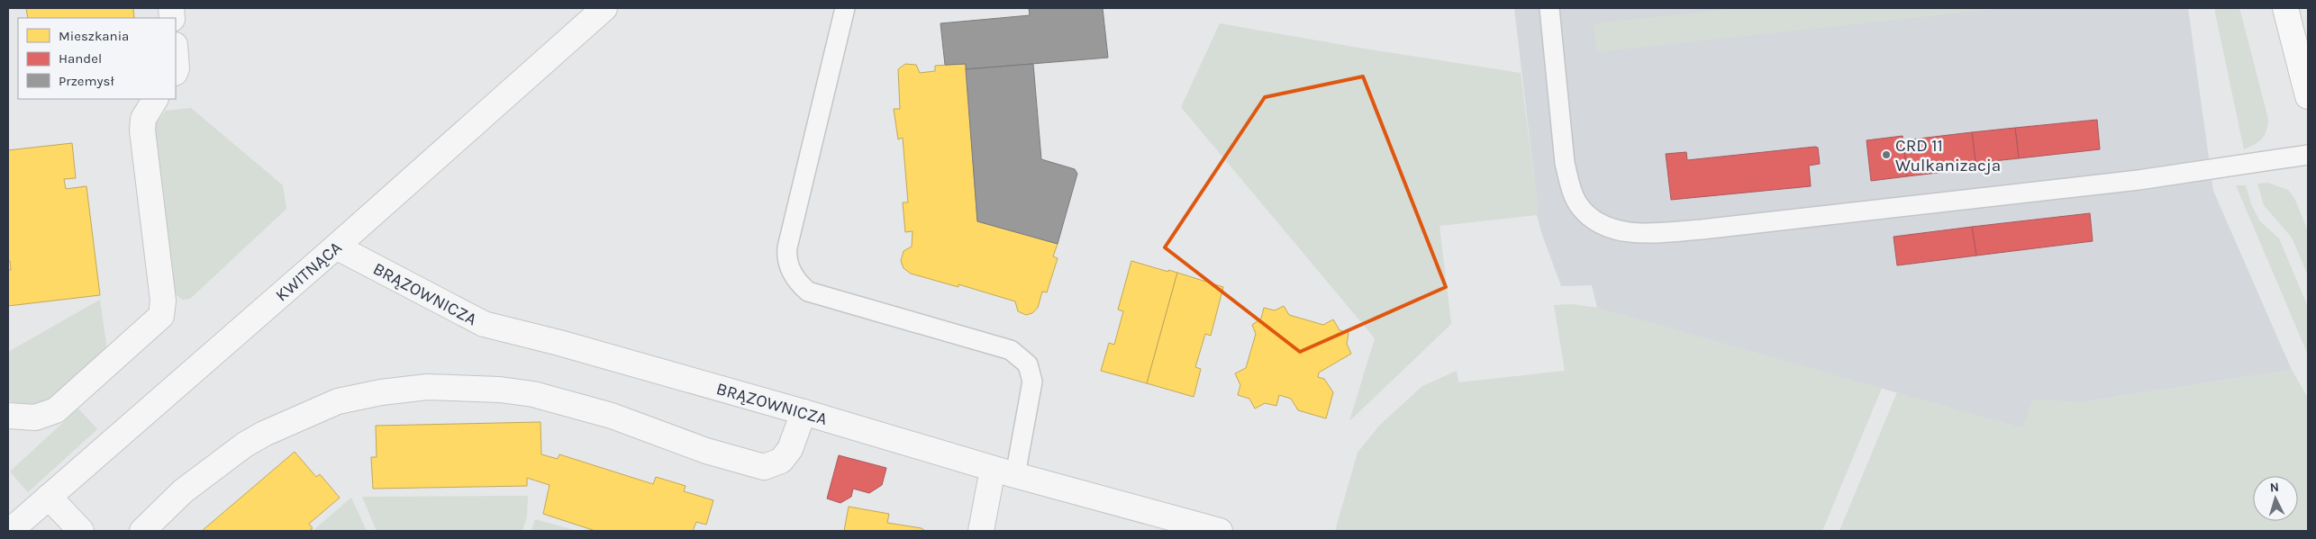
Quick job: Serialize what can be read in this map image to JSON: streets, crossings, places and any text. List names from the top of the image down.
{
  "streets": {
    "street": ["KWITNĄCA", "BRĄZOWNICZA"]
  },
  "crossings": [
    ["KWITNĄCA", "BRĄZOWNICZA"]
  ],
  "places": ["CRD 11 Wulkanizacja"],
  "legend": ["Mieszkania", "Handel", "Przemysł"],
  "north": "top"
}
